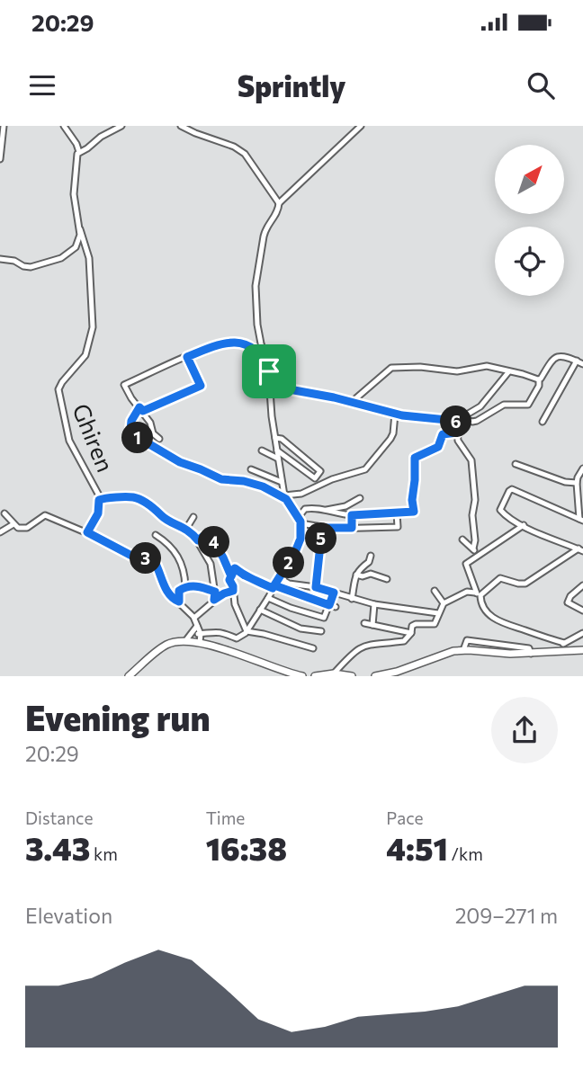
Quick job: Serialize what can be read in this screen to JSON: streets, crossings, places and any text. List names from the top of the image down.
{
  "streets": {
    "street": ["Ghiren"]
  },
  "north": "top right",
  "page": {
    "status": "20:29",
    "header": "Sprintly",
    "pins": [
      "6",
      "1",
      "5",
      "4",
      "3",
      "2"
    ],
    "heading": ["Evening run", "20:29"],
    "stats": [
      ["Distance", "3.43 km"],
      ["Time", "16:38"],
      ["Pace", "4:51 /km"]
    ],
    "chart": ["Elevation", "209–271 m"]
  }
}
